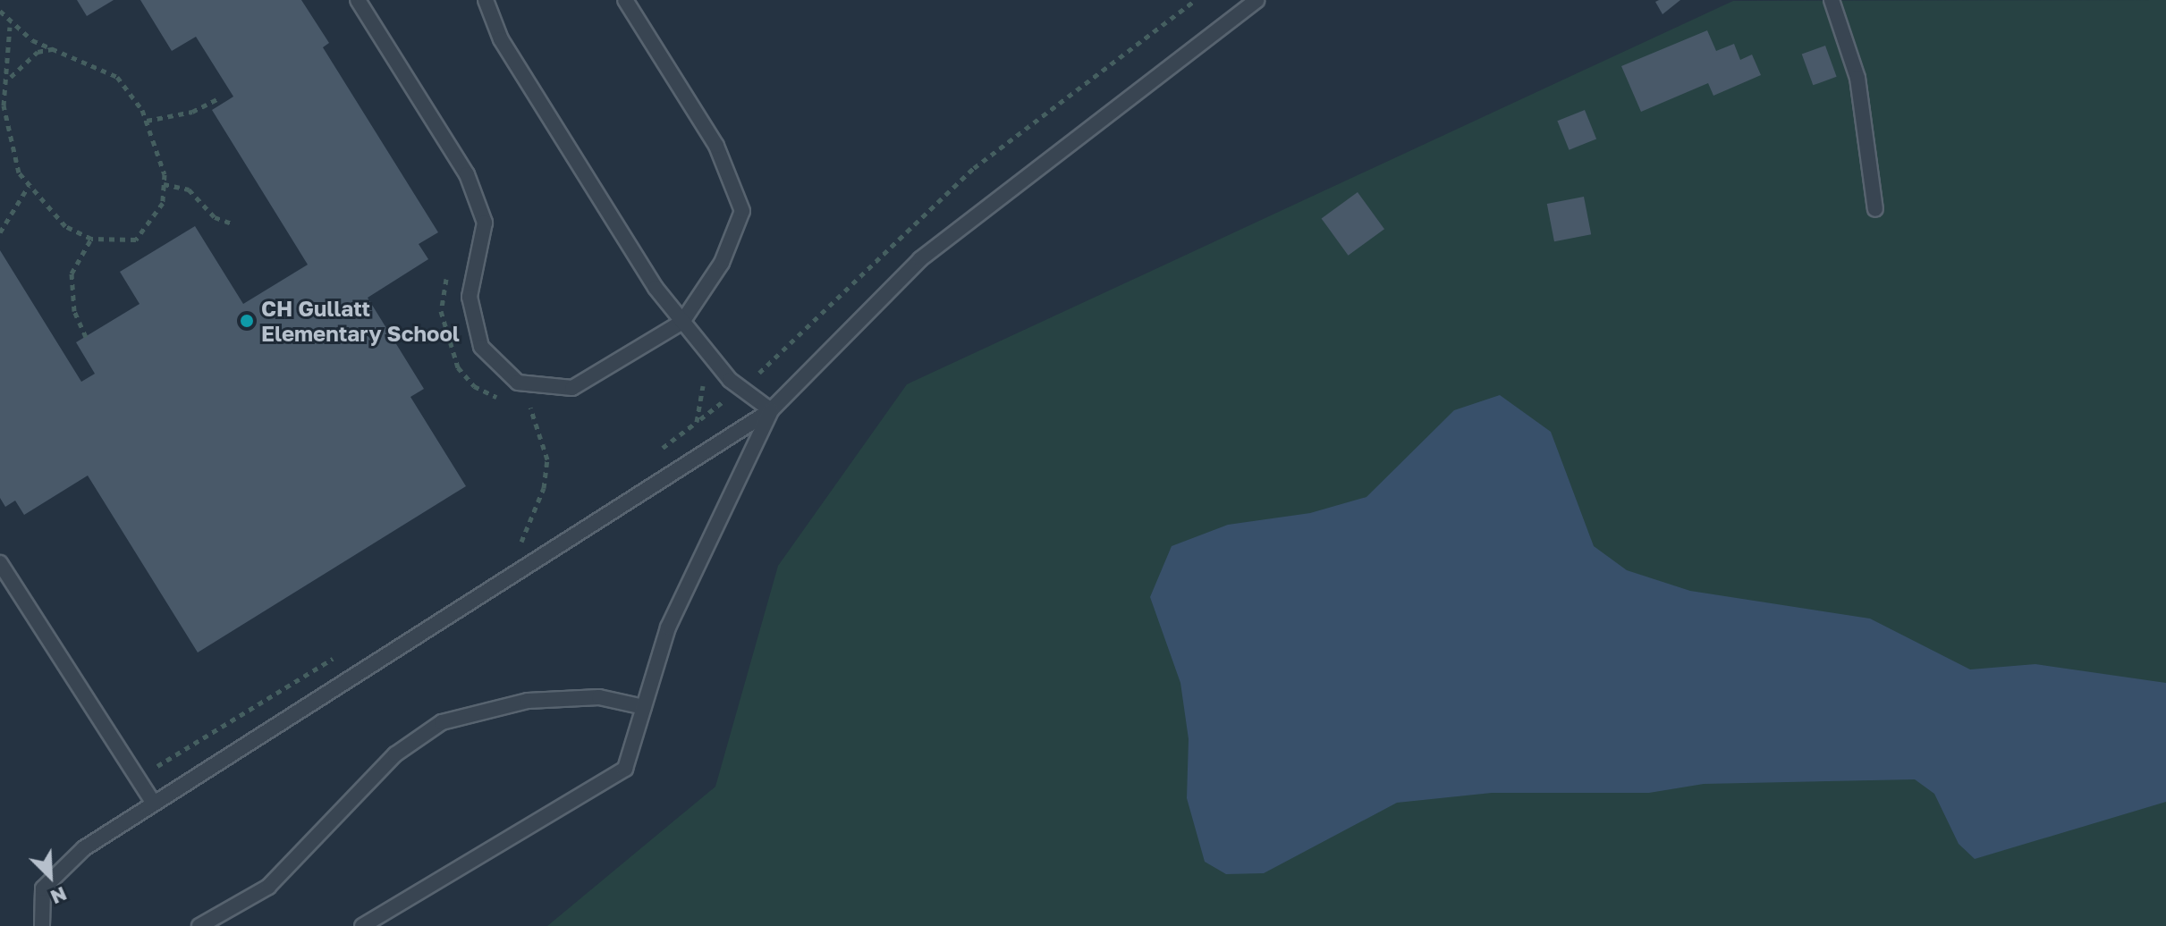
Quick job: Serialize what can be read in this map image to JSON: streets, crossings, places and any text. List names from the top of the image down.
{
  "places": ["CH Gullatt Elementary School"],
  "north": "bottom right"
}
